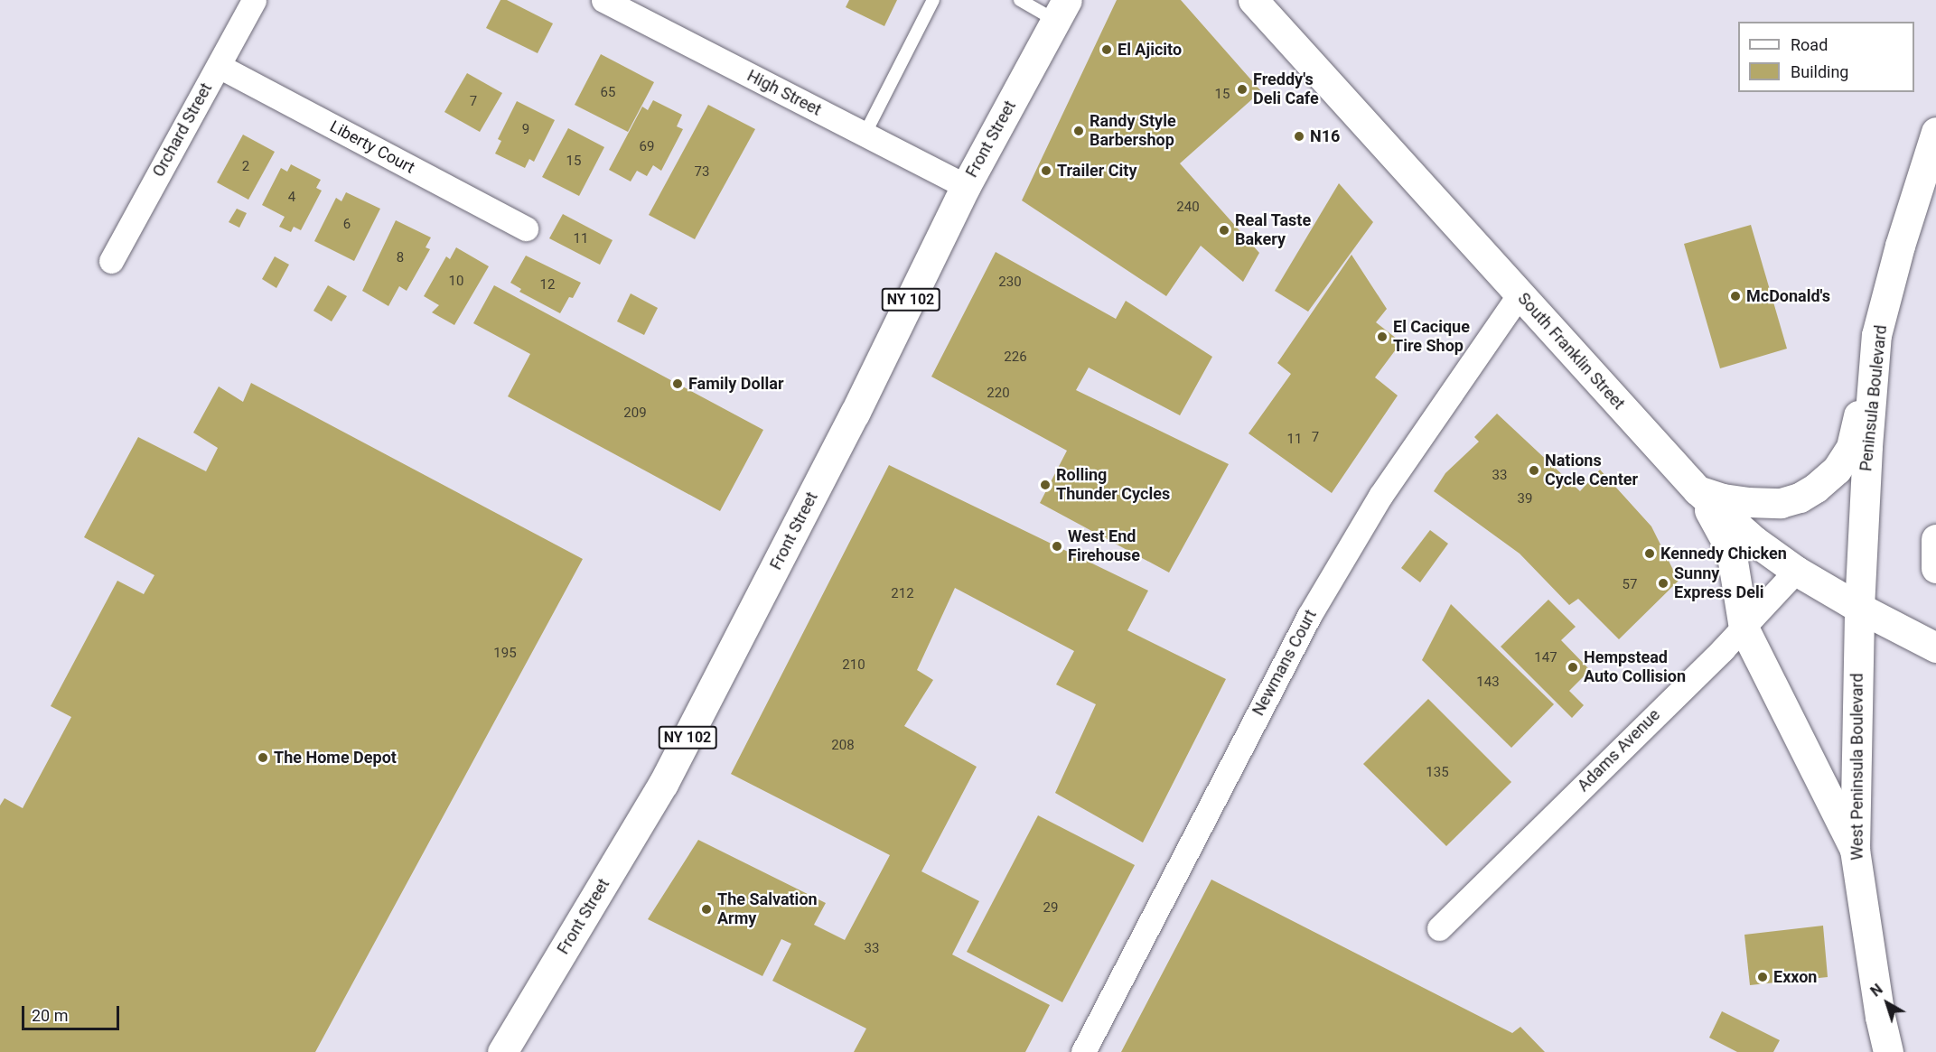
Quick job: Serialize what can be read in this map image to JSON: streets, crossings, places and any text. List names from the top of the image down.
{
  "streets": {
    "main road": [
      "Front Street",
      "NY 102",
      "South Franklin Street",
      "Peninsula Boulevard",
      "West Peninsula Boulevard"
    ],
    "street": [
      "High Street",
      "Orchard Street",
      "Liberty Court",
      "Newmans Court",
      "Adams Avenue"
    ]
  },
  "crossings": [
    ["High Street", "Front Street"],
    ["Orchard Street", "Liberty Court"],
    ["South Franklin Street", "Peninsula Boulevard"],
    ["South Franklin Street", "Newmans Court"],
    ["South Franklin Street", "Adams Avenue"],
    ["South Franklin Street", "West Peninsula Boulevard"],
    ["Peninsula Boulevard", "West Peninsula Boulevard"]
  ],
  "places": [
    "El Ajicito",
    "Freddy's Deli Cafe",
    "Randy Style Barbershop",
    "N16",
    "Trailer City",
    "Real Taste Bakery",
    "McDonald's",
    "El Cacique Tire Shop",
    "Family Dollar",
    "Nations Cycle Center",
    "Rolling Thunder Cycles",
    "West End Firehouse",
    "Kennedy Chicken",
    "Sunny Express Deli",
    "Hempstead Auto Collision",
    "The Home Depot",
    "The Salvation Army",
    "Exxon"
  ],
  "house_numbers": [
    "65",
    "15",
    "7",
    "9",
    "69",
    "15",
    "2",
    "73",
    "4",
    "240",
    "6",
    "11",
    "8",
    "10",
    "230",
    "12",
    "226",
    "220",
    "209",
    "7",
    "11",
    "33",
    "39",
    "57",
    "212",
    "195",
    "147",
    "210",
    "143",
    "208",
    "135",
    "29",
    "33"
  ],
  "legend": ["Road", "Building"],
  "scale_bar": "20 m",
  "north": "top left"
}
